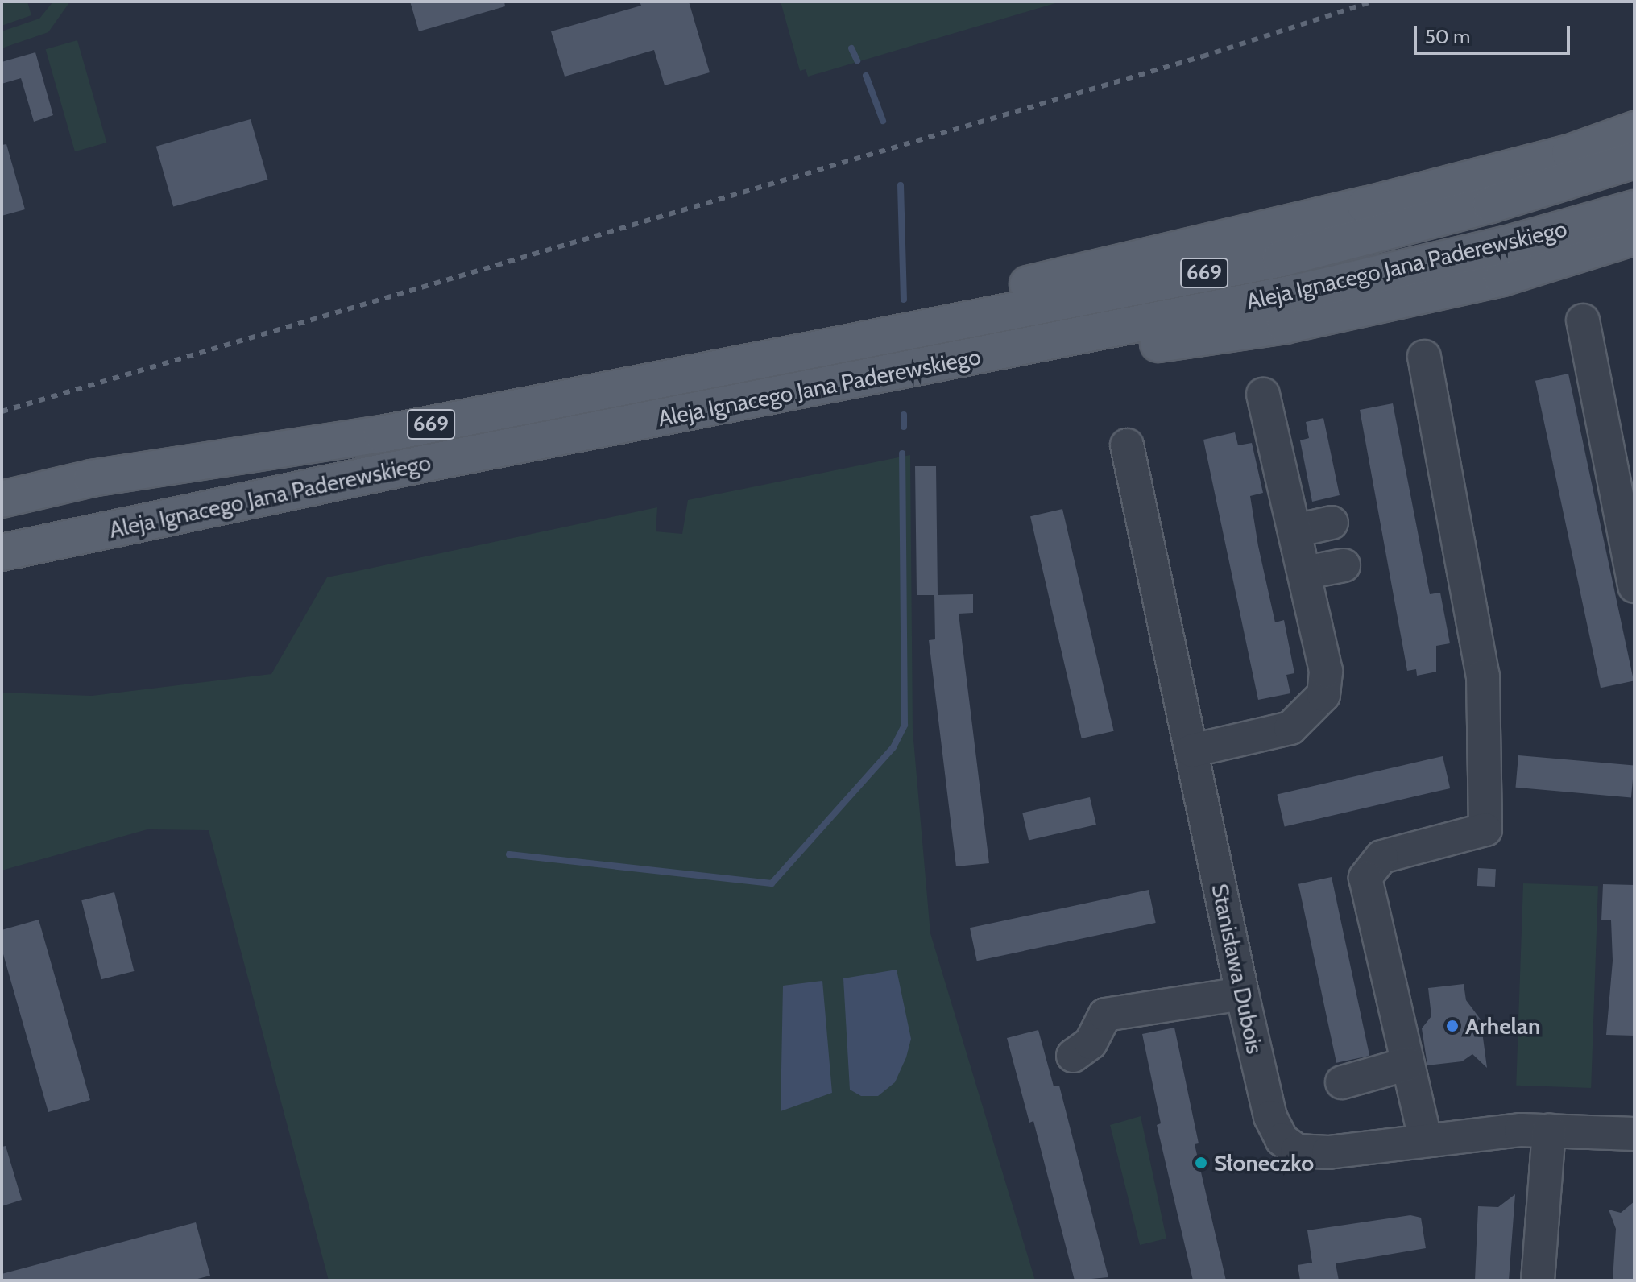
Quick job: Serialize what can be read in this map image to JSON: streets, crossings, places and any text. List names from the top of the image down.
{
  "streets": {
    "main road": ["Aleja Ignacego Jana Paderewskiego", "669"],
    "street": ["Stanisława Dubois"]
  },
  "places": ["Arhelan", "Słoneczko"],
  "scale_bar": "50 m"
}
